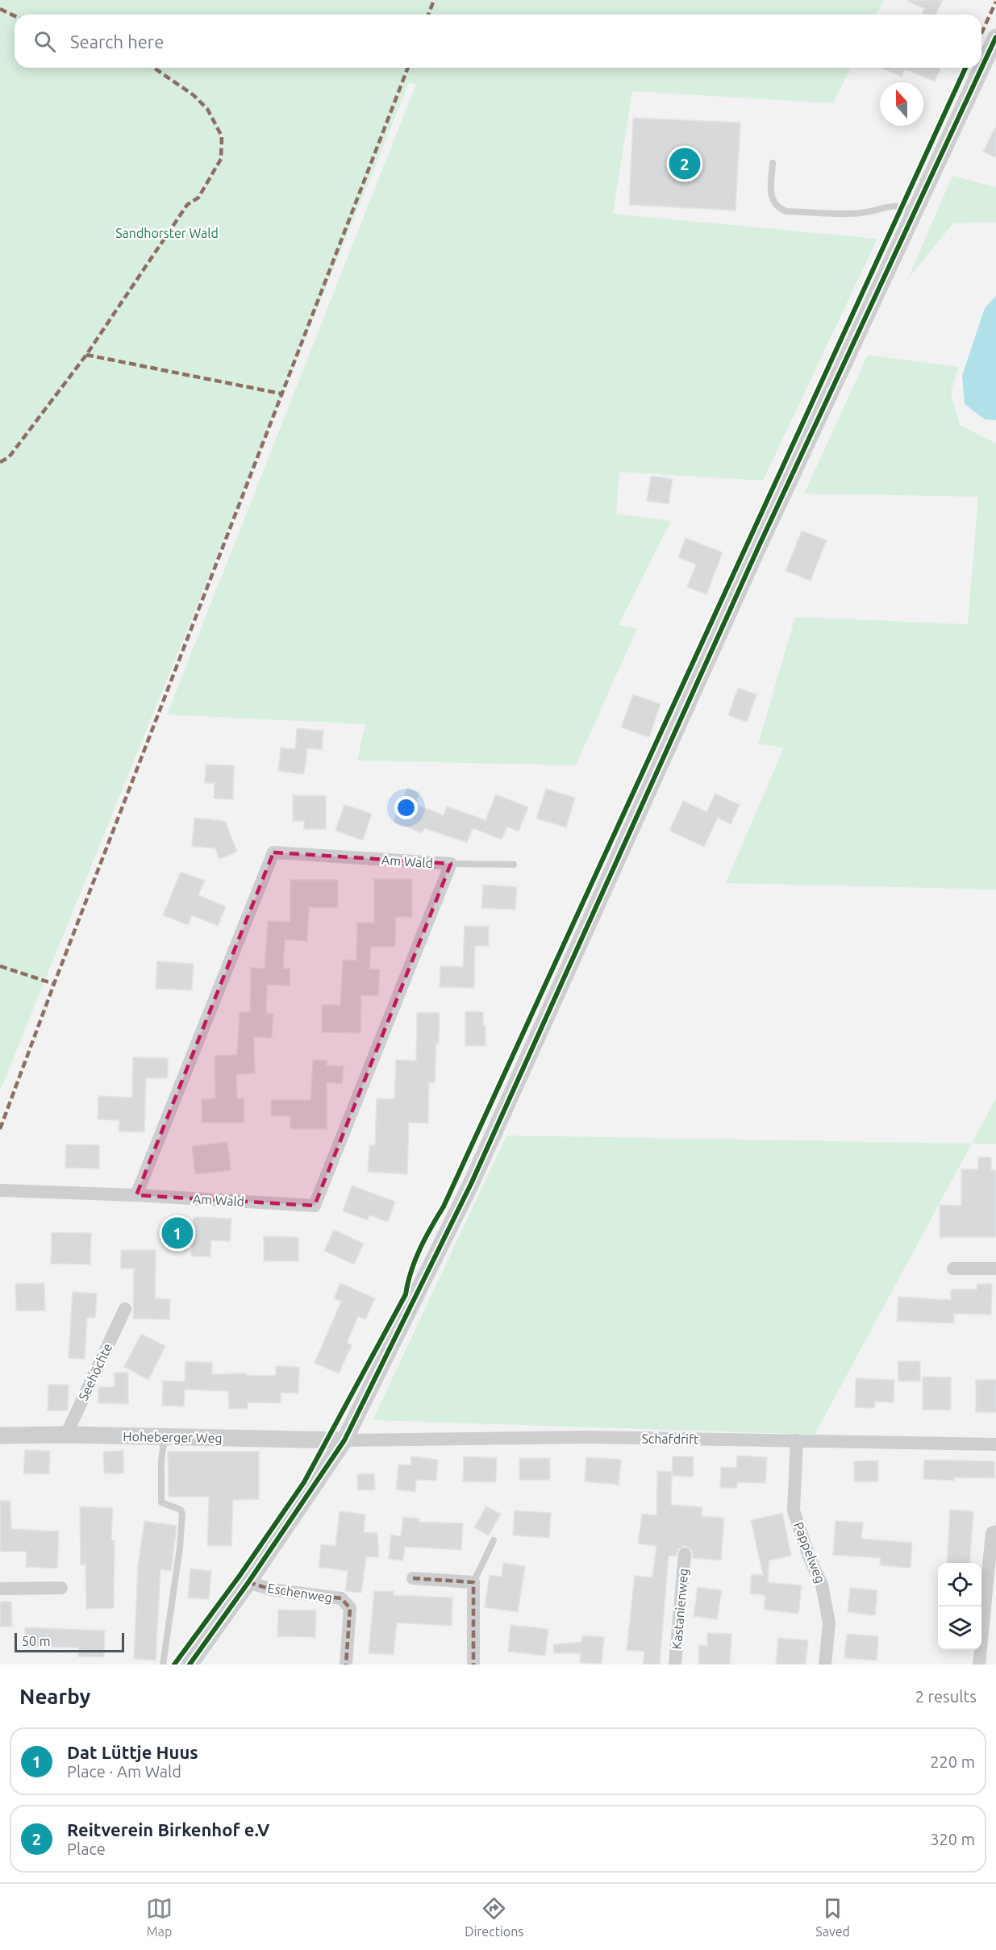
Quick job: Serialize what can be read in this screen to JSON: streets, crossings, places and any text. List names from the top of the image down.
{
  "streets": {
    "street": [
      "Am Wald",
      "Seehöchte",
      "Hoheberger Weg",
      "Schafdrift",
      "Pappelweg",
      "Eschenweg",
      "Kastanienweg"
    ]
  },
  "crossings": [
    ["Seehöchte", "Hoheberger Weg"],
    ["Hoheberger Weg", "Schafdrift"],
    ["Schafdrift", "Pappelweg"]
  ],
  "parks": ["Sandhorster Wald"],
  "scale_bar": "50 m",
  "north": "top",
  "page": {
    "search": "Search here",
    "pins": ["2", "1"],
    "scale": "50 m",
    "heading": ["Nearby", "2 results"],
    "list": [
      {
        "mark": "1",
        "name": "Dat Lüttje Huus",
        "note": "Place · Am Wald",
        "value": "220 m"
      },
      {
        "mark": "2",
        "name": "Reitverein Birkenhof e.V",
        "note": "Place",
        "value": "320 m"
      }
    ],
    "nav": ["Map", "Directions", "Saved"]
  }
}
